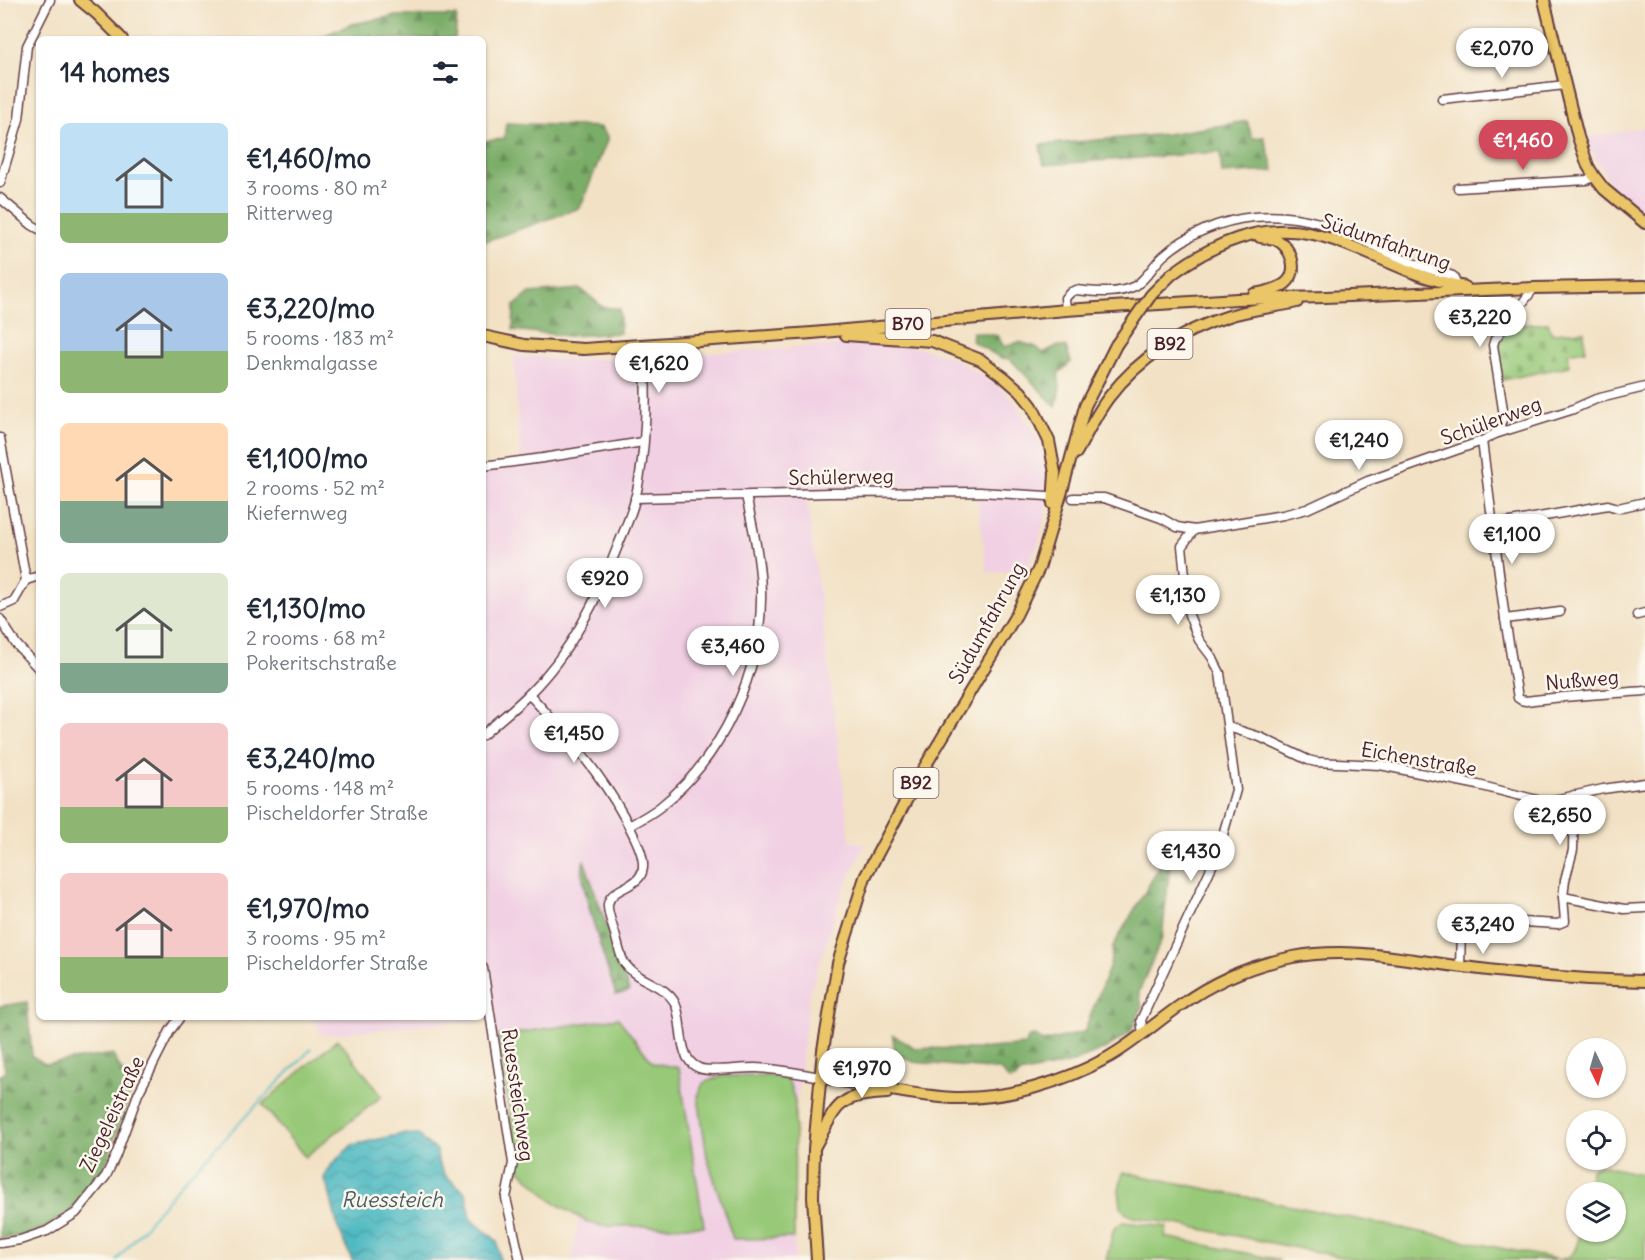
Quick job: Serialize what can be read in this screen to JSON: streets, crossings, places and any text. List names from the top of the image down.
{
  "streets": {
    "main road": ["Südumfahrung", "B70", "B92"],
    "street": [
      "Schülerweg",
      "Nußweg",
      "Eichenstraße",
      "Ruessteichweg",
      "Ziegeleistraße"
    ]
  },
  "crossings": [
    ["Südumfahrung", "B70"],
    ["Südumfahrung", "B92"],
    ["B70", "B92"]
  ],
  "water": ["Ruessteich"],
  "north": "bottom",
  "page": {
    "price": [
      "€2,070",
      "€1,460",
      "€3,220",
      "€1,620",
      "€1,240",
      "€1,100",
      "€920",
      "€1,130",
      "€3,460",
      "€1,450",
      "€2,650",
      "€1,430",
      "€3,240",
      "€1,970"
    ],
    "heading": "14 homes",
    "list": [
      {
        "name": "€1,460/mo",
        "note": "3 rooms · 80 m² · Ritterweg"
      },
      {
        "name": "€3,220/mo",
        "note": "5 rooms · 183 m² · Denkmalgasse"
      },
      {
        "name": "€1,100/mo",
        "note": "2 rooms · 52 m² · Kiefernweg"
      },
      {
        "name": "€1,130/mo",
        "note": "2 rooms · 68 m² · Pokeritschstraße"
      },
      {
        "name": "€3,240/mo",
        "note": "5 rooms · 148 m² · Pischeldorfer Straße"
      },
      {
        "name": "€1,970/mo",
        "note": "3 rooms · 95 m² · Pischeldorfer Straße"
      }
    ]
  }
}
